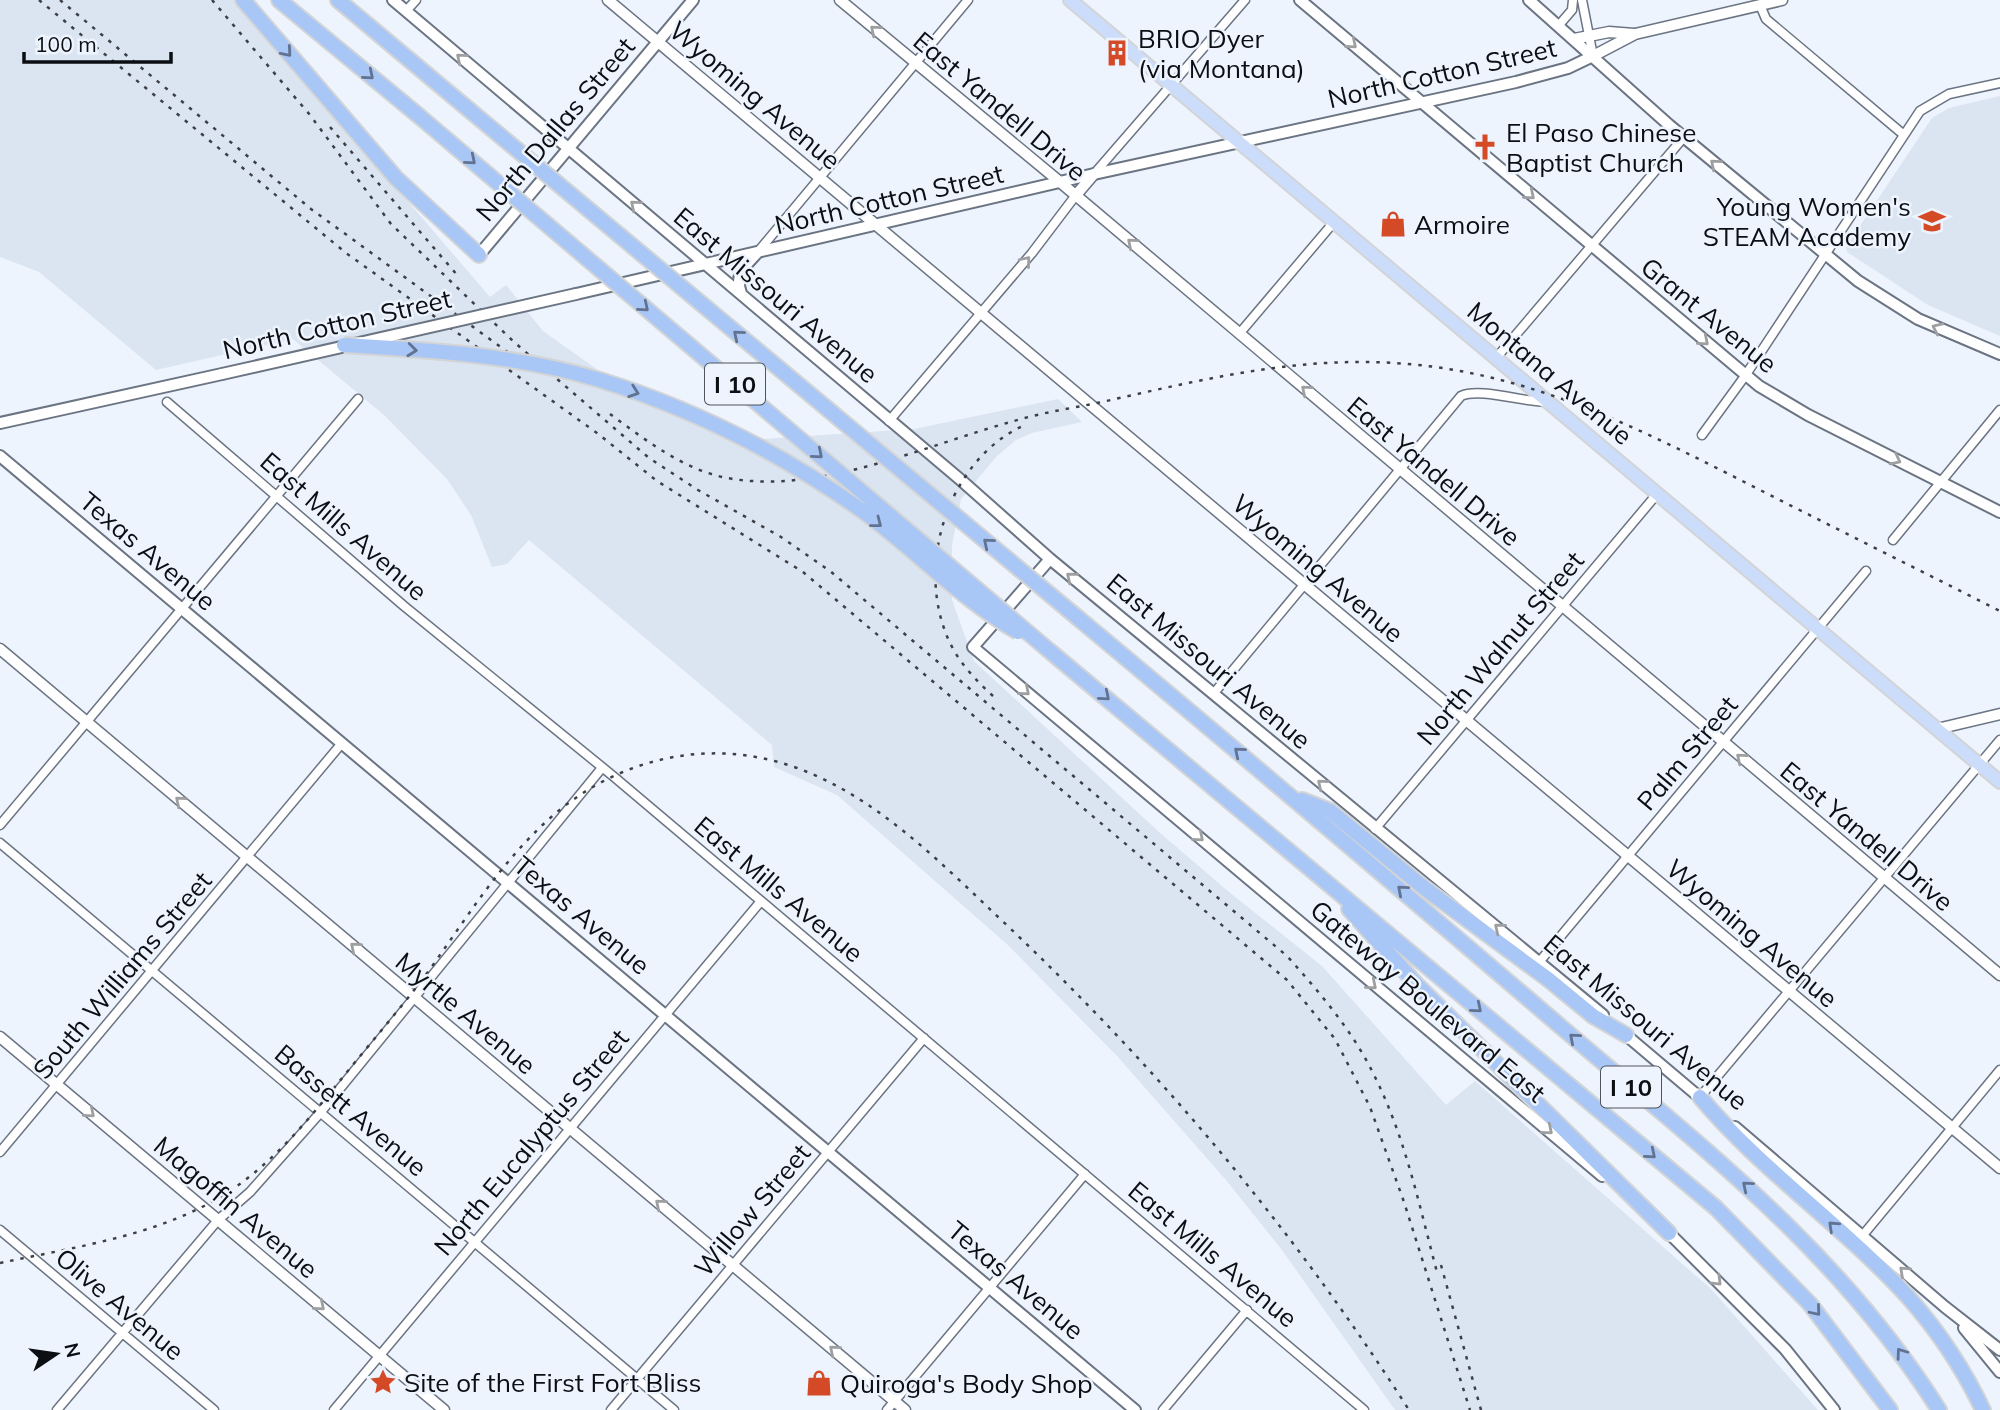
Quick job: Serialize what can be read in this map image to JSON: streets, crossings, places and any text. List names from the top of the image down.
{
  "streets": {
    "highway": ["I 10"],
    "main road": [
      "North Cotton Street",
      "North Dallas Street",
      "East Missouri Avenue",
      "Grant Avenue",
      "Montana Avenue",
      "Texas Avenue",
      "Gateway Boulevard East"
    ],
    "street": [
      "Wyoming Avenue",
      "East Yandell Drive",
      "East Mills Avenue",
      "North Walnut Street",
      "Palm Street",
      "South Williams Street",
      "Myrtle Avenue",
      "Bassett Avenue",
      "North Eucalyptus Street",
      "Magoffin Avenue",
      "Willow Street",
      "Olive Avenue"
    ]
  },
  "crossings": [
    ["North Cotton Street", "Wyoming Avenue"],
    ["North Cotton Street", "East Yandell Drive"],
    ["North Cotton Street", "East Missouri Avenue"],
    ["North Cotton Street", "Grant Avenue"],
    ["North Cotton Street", "Montana Avenue"],
    ["Wyoming Avenue", "North Dallas Street"],
    ["Wyoming Avenue", "North Walnut Street"],
    ["Wyoming Avenue", "Palm Street"],
    ["East Yandell Drive", "North Walnut Street"],
    ["East Yandell Drive", "Palm Street"],
    ["North Dallas Street", "East Missouri Avenue"],
    ["East Missouri Avenue", "North Walnut Street"],
    ["East Missouri Avenue", "Palm Street"],
    ["East Missouri Avenue", "Gateway Boulevard East"],
    ["Montana Avenue", "North Walnut Street"],
    ["Montana Avenue", "Palm Street"],
    ["East Mills Avenue", "North Eucalyptus Street"],
    ["East Mills Avenue", "Willow Street"],
    ["Texas Avenue", "South Williams Street"],
    ["Texas Avenue", "North Eucalyptus Street"],
    ["Texas Avenue", "Willow Street"],
    ["South Williams Street", "Myrtle Avenue"],
    ["South Williams Street", "Bassett Avenue"],
    ["South Williams Street", "Magoffin Avenue"],
    ["Myrtle Avenue", "North Eucalyptus Street"],
    ["Myrtle Avenue", "Willow Street"],
    ["Bassett Avenue", "North Eucalyptus Street"],
    ["Bassett Avenue", "Willow Street"],
    ["North Eucalyptus Street", "Magoffin Avenue"]
  ],
  "one_way": [
    "East Yandell Drive",
    "East Missouri Avenue",
    "Grant Avenue",
    "Gateway Boulevard East",
    "Myrtle Avenue",
    "Magoffin Avenue"
  ],
  "places": {
    "building": ["BRIO Dyer (via Montana)"],
    "church": ["El Paso Chinese Baptist Church"],
    "school or university": ["Young Women's STEAM Academy"],
    "shop": ["Armoire", "Quiroga's Body Shop"],
    "place": ["Site of the First Fort Bliss"]
  },
  "scale_bar": "100 m",
  "north": "right"
}
